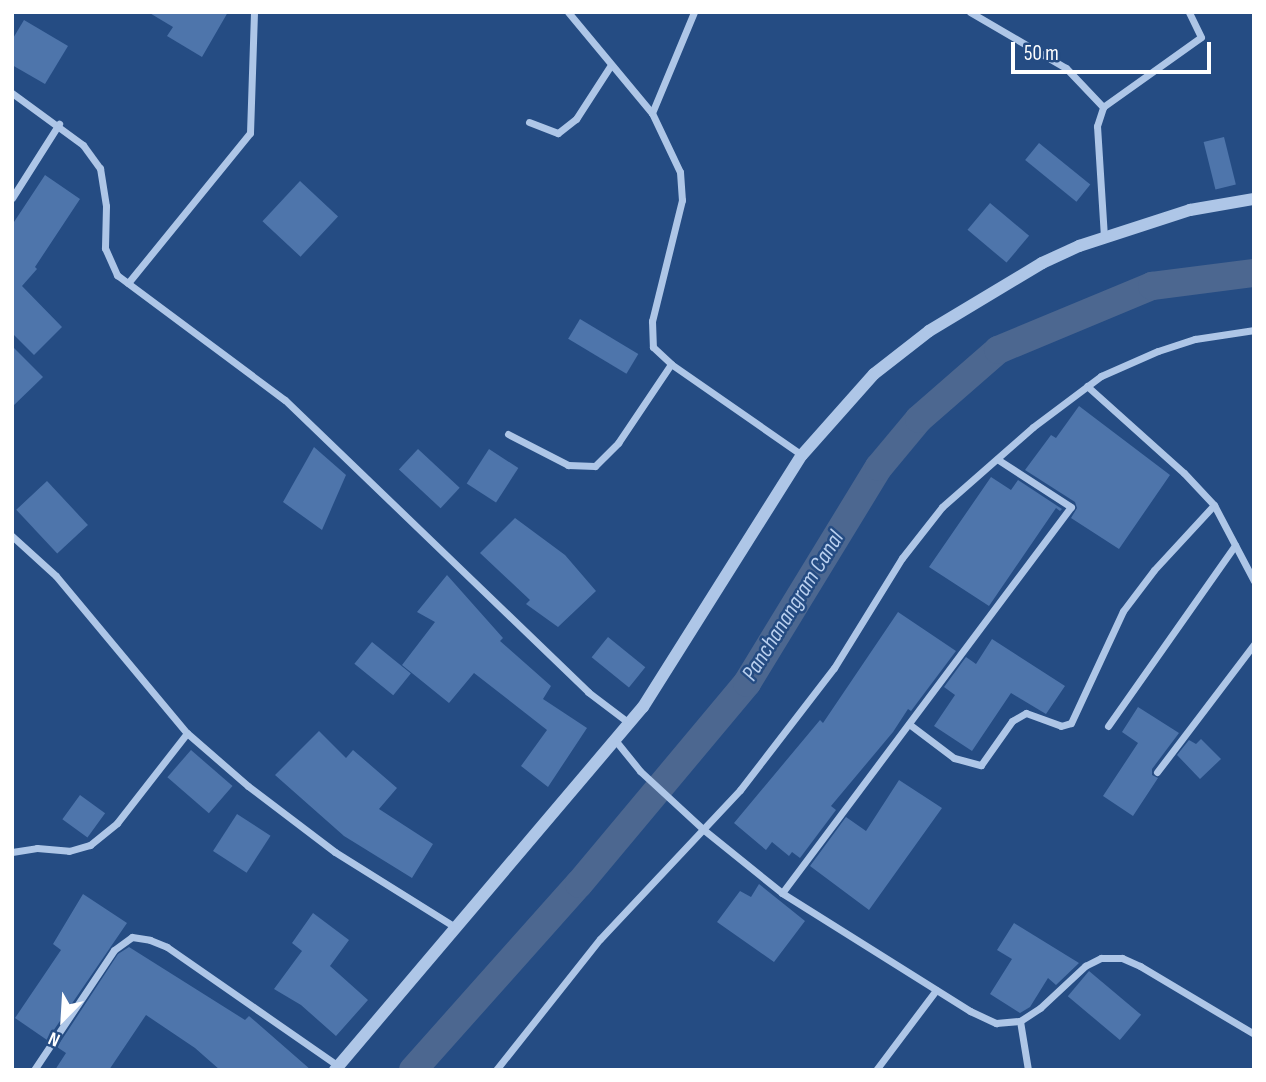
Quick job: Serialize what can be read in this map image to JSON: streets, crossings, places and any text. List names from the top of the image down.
{
  "water": ["Panchanangram Canal"],
  "scale_bar": "50 m",
  "north": "bottom left"
}
